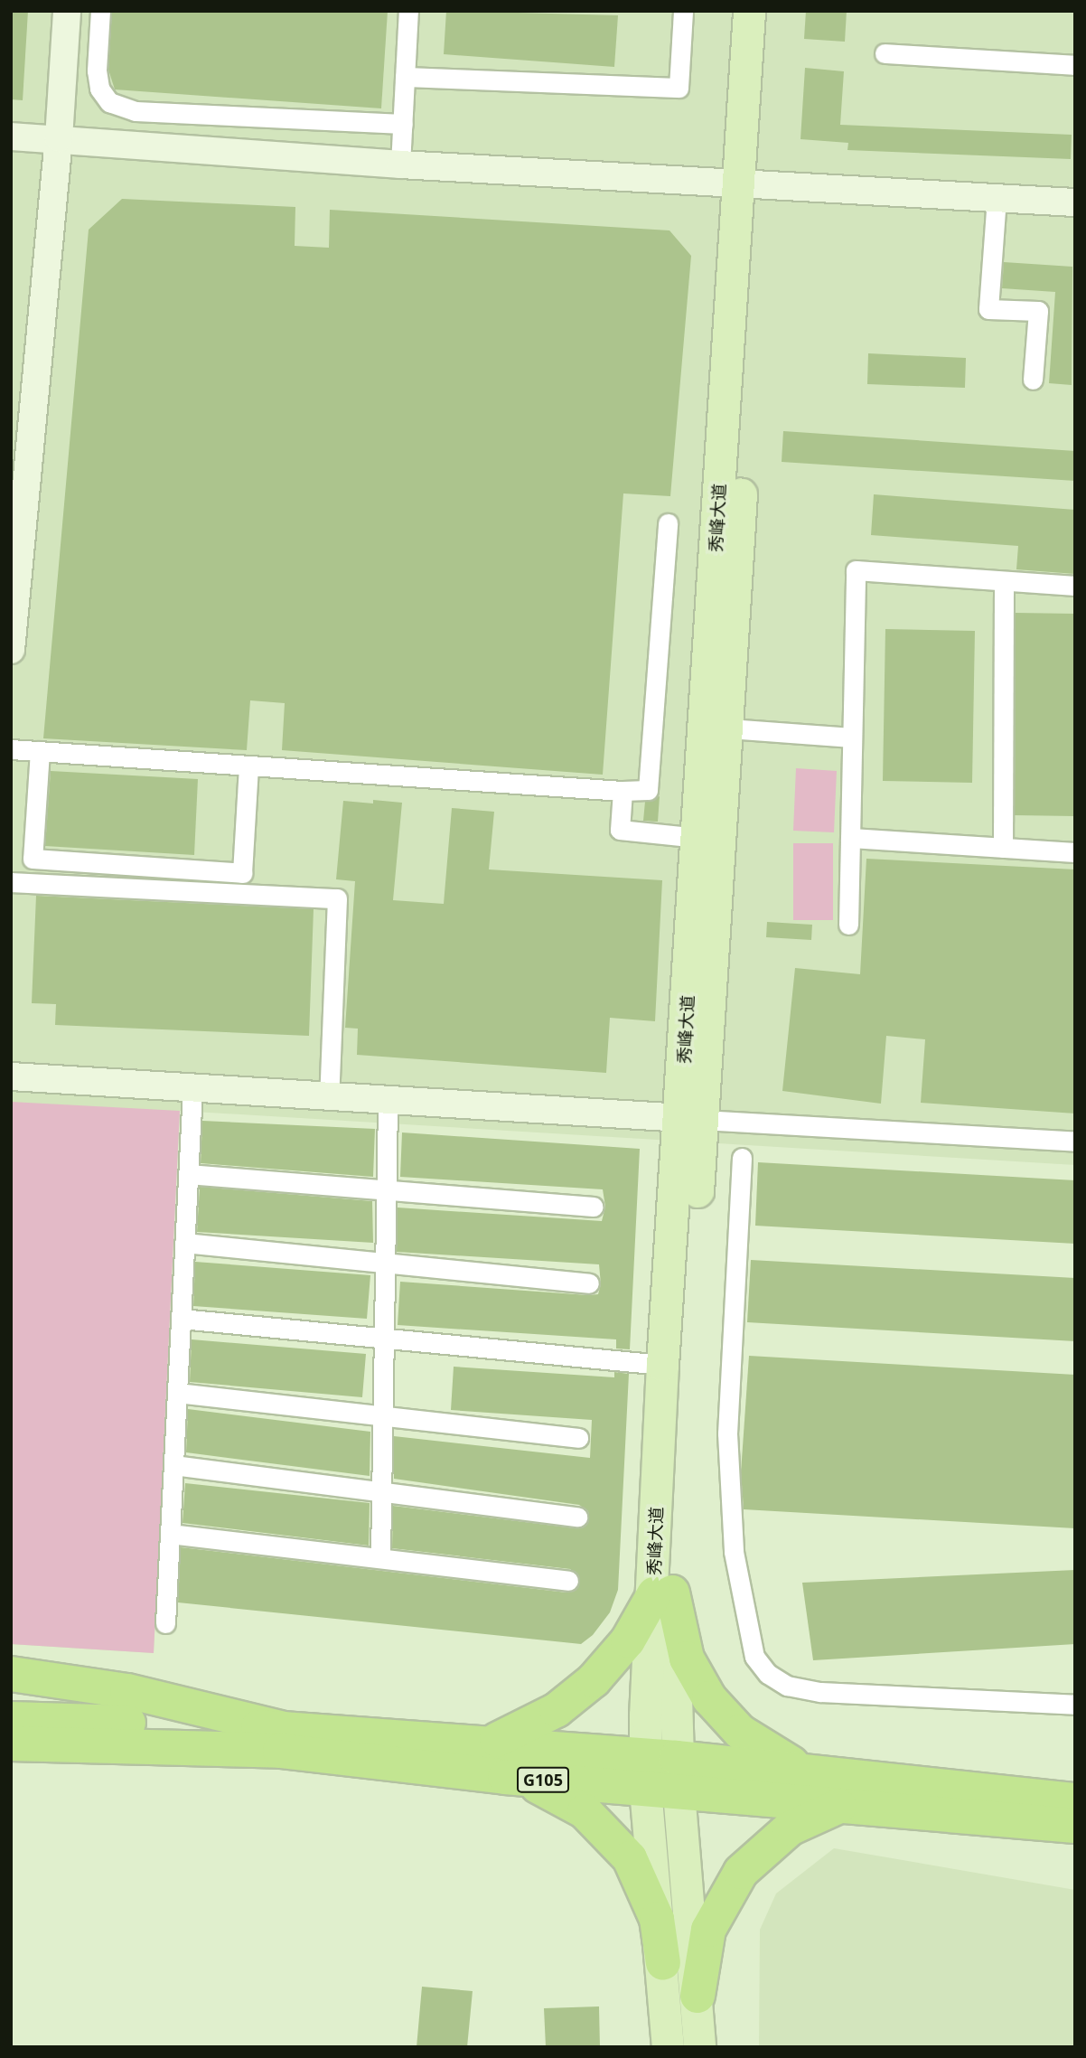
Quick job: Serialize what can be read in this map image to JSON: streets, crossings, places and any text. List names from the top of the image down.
{
  "streets": {
    "highway": ["G105"],
    "main road": ["秀峰大道"]
  },
  "crossings": [
    ["秀峰大道", "G105"]
  ]
}
